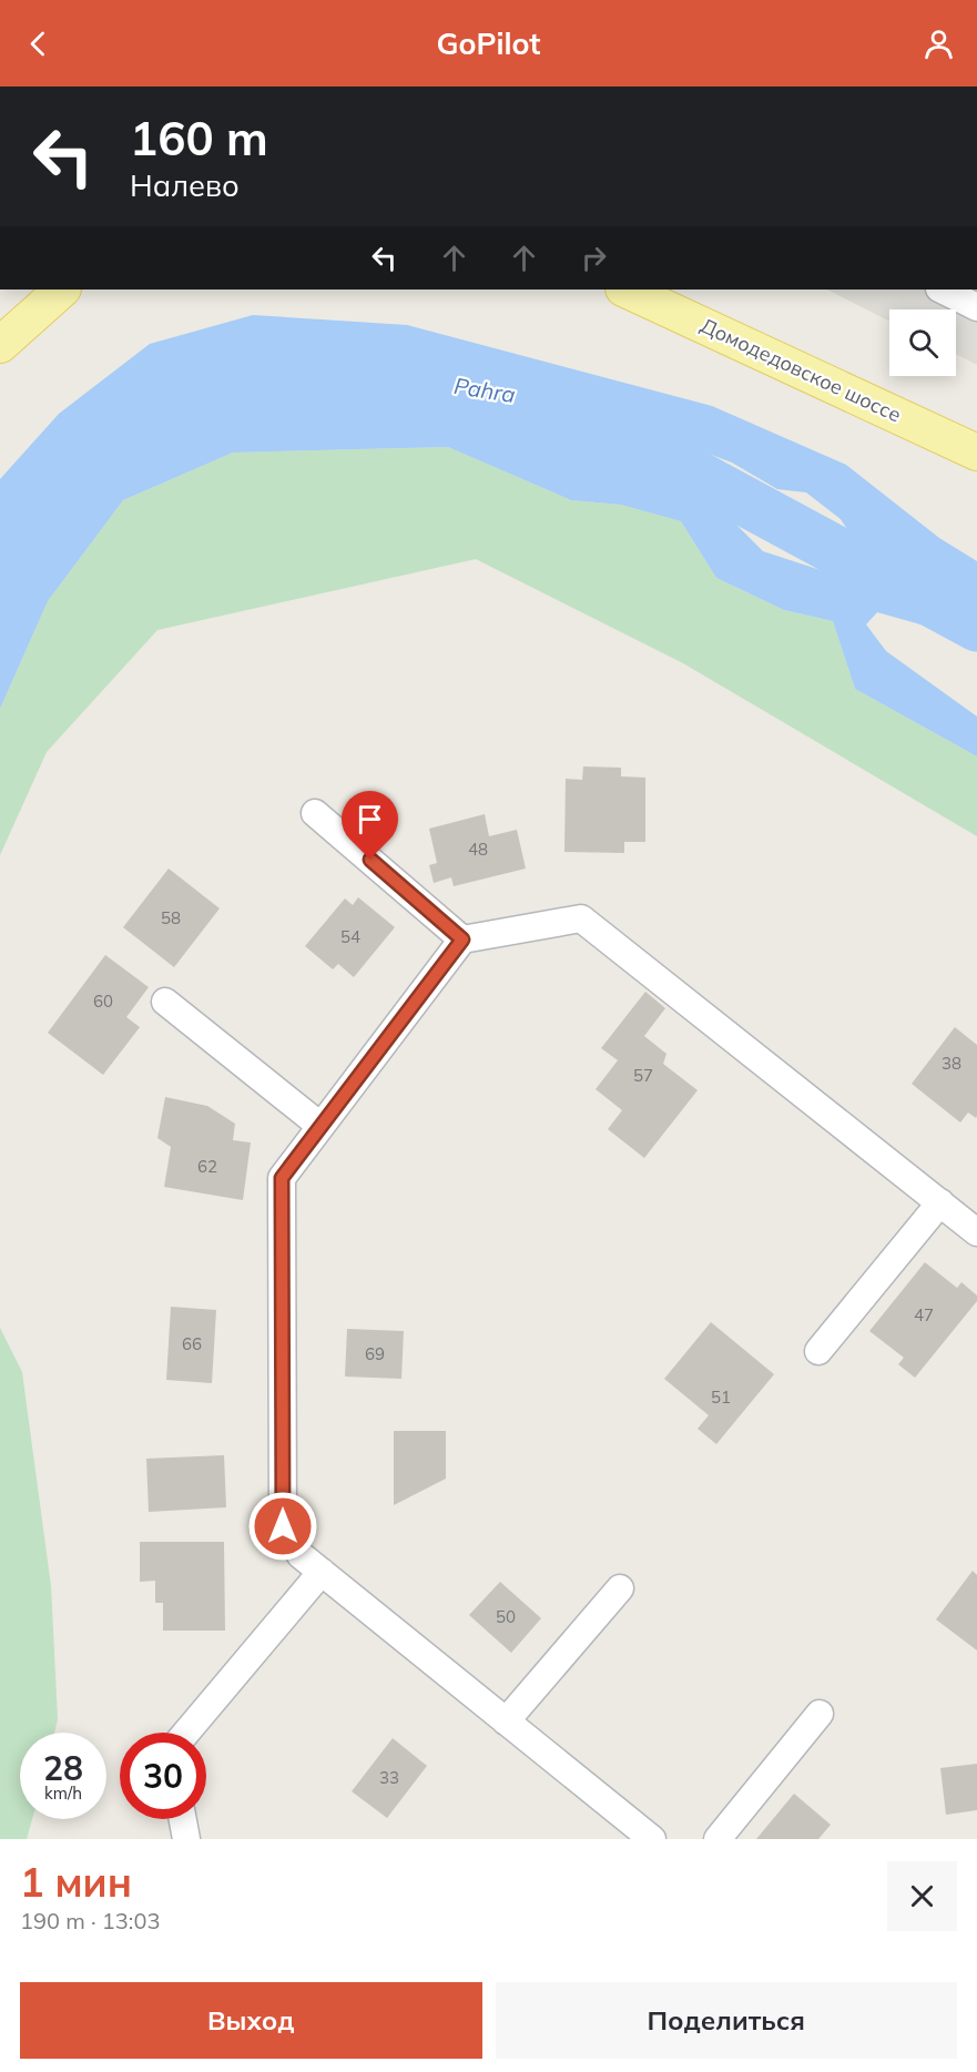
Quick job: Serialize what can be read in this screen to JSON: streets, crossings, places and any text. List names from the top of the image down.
{
  "streets": {
    "main road": ["Домодедовское шоссе"]
  },
  "water": ["Pahra"],
  "house_numbers": [
    "48",
    "58",
    "54",
    "60",
    "38",
    "57",
    "62",
    "47",
    "66",
    "69",
    "51",
    "50",
    "33"
  ],
  "page": {
    "header": "GoPilot",
    "turn": ["160 m", "Налево"],
    "speed": "28 km/h",
    "limit": "30",
    "heading": ["1 мин", "190 m · 13:03"],
    "buttons": ["Выход", "Поделиться"]
  }
}
